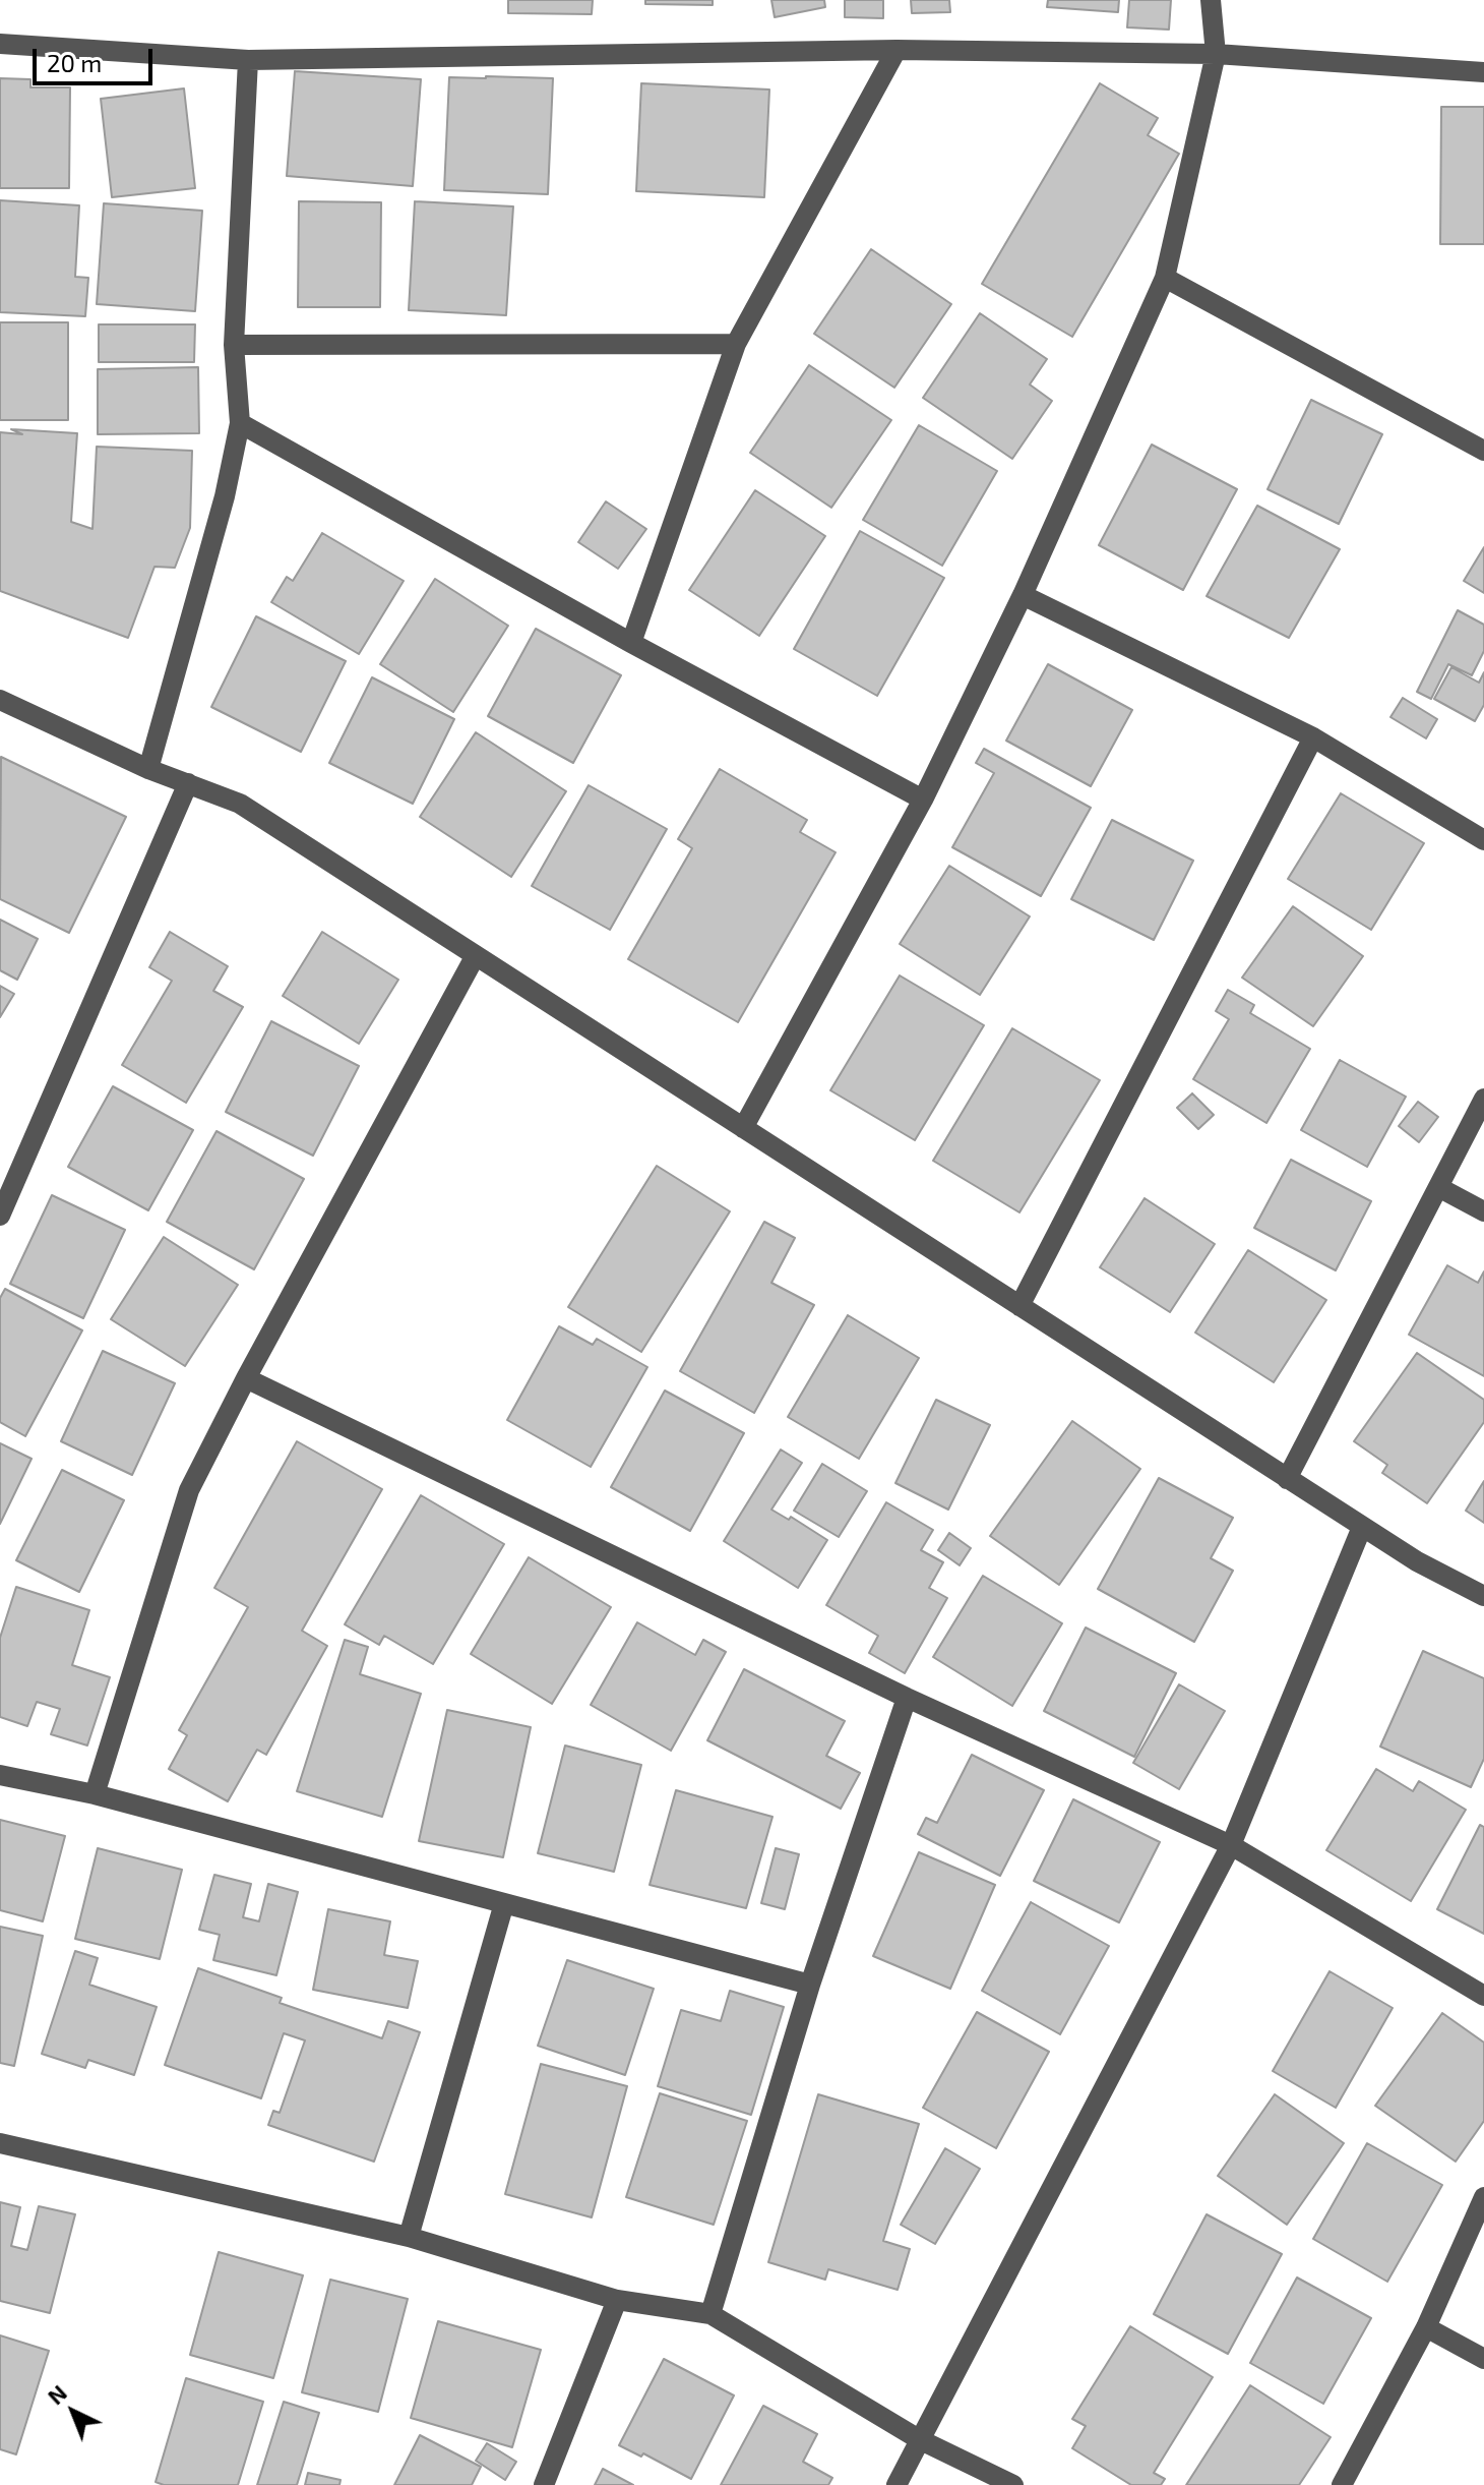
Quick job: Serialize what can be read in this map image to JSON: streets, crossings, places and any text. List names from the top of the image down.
{
  "scale_bar": "20 m",
  "north": "top left"
}
